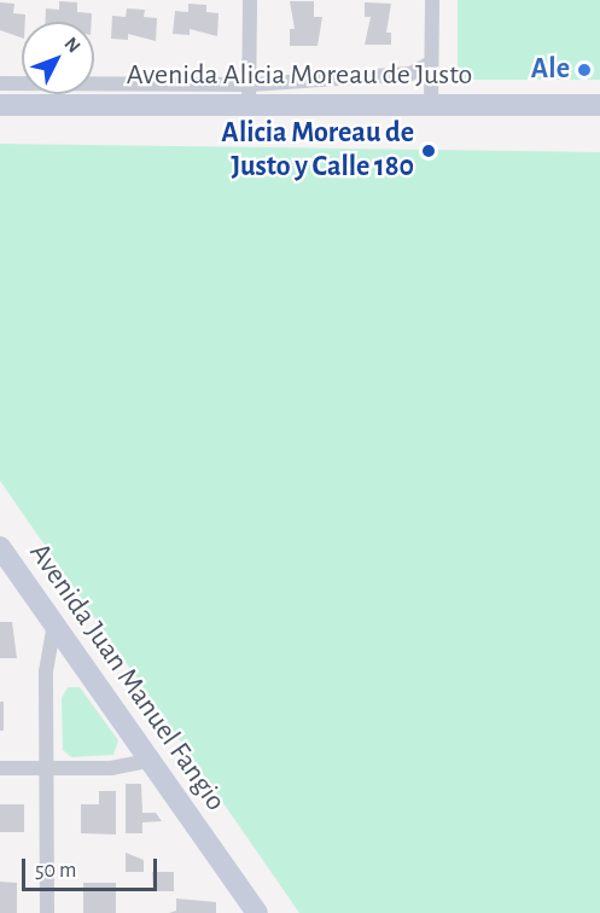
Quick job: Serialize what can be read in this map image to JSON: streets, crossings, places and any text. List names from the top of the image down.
{
  "streets": {
    "main road": ["Avenida Alicia Moreau de Justo", "Avenida Juan Manuel Fangio"]
  },
  "places": ["Ale", "Alicia Moreau de Justo y Calle 180"],
  "scale_bar": "50 m",
  "north": "top right"
}
